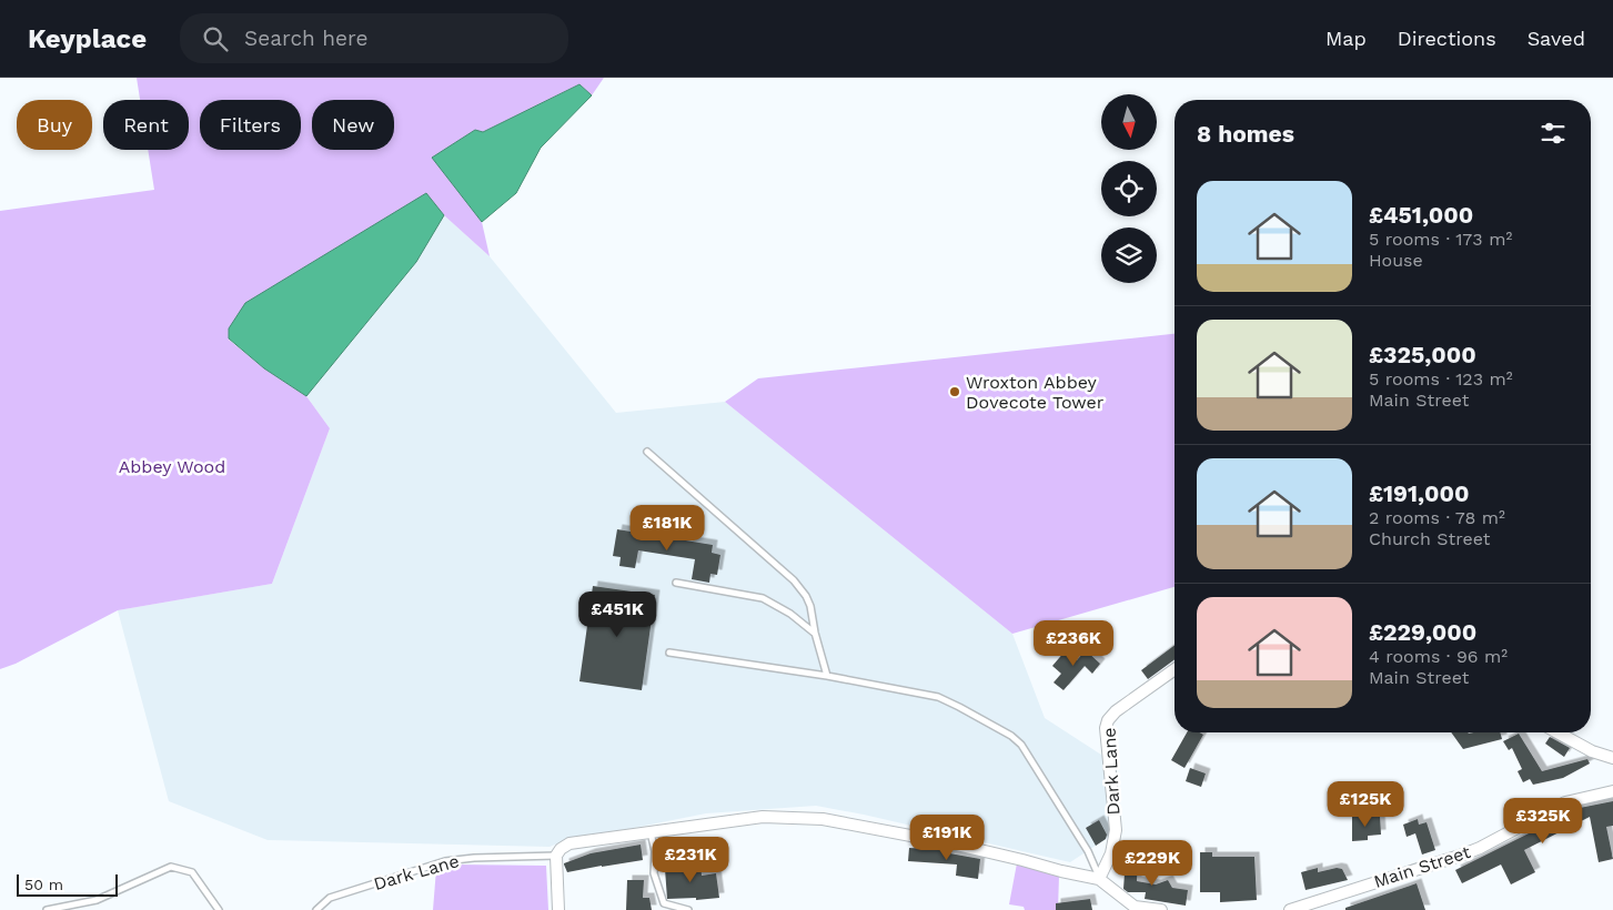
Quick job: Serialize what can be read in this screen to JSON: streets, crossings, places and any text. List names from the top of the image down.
{
  "streets": {
    "street": ["Dark Lane", "Main Street"]
  },
  "parks": ["Abbey Wood"],
  "places": ["Wroxton Abbey Dovecote Tower"],
  "scale_bar": "50 m",
  "north": "bottom",
  "page": {
    "header": "Keyplace",
    "search": "Search here",
    "nav": ["Map", "Directions", "Saved"],
    "chip": [
      "Buy",
      "Rent",
      "Filters",
      "New"
    ],
    "heading": "8 homes",
    "list": [
      {
        "name": "£451,000",
        "note": "5 rooms · 173 m² · House"
      },
      {
        "name": "£325,000",
        "note": "5 rooms · 123 m² · Main Street"
      },
      {
        "name": "£191,000",
        "note": "2 rooms · 78 m² · Church Street"
      },
      {
        "name": "£229,000",
        "note": "4 rooms · 96 m² · Main Street"
      }
    ],
    "price": [
      "£181K",
      "£451K",
      "£236K",
      "£125K",
      "£325K",
      "£191K",
      "£231K",
      "£229K"
    ],
    "scale": "50 m"
  }
}
